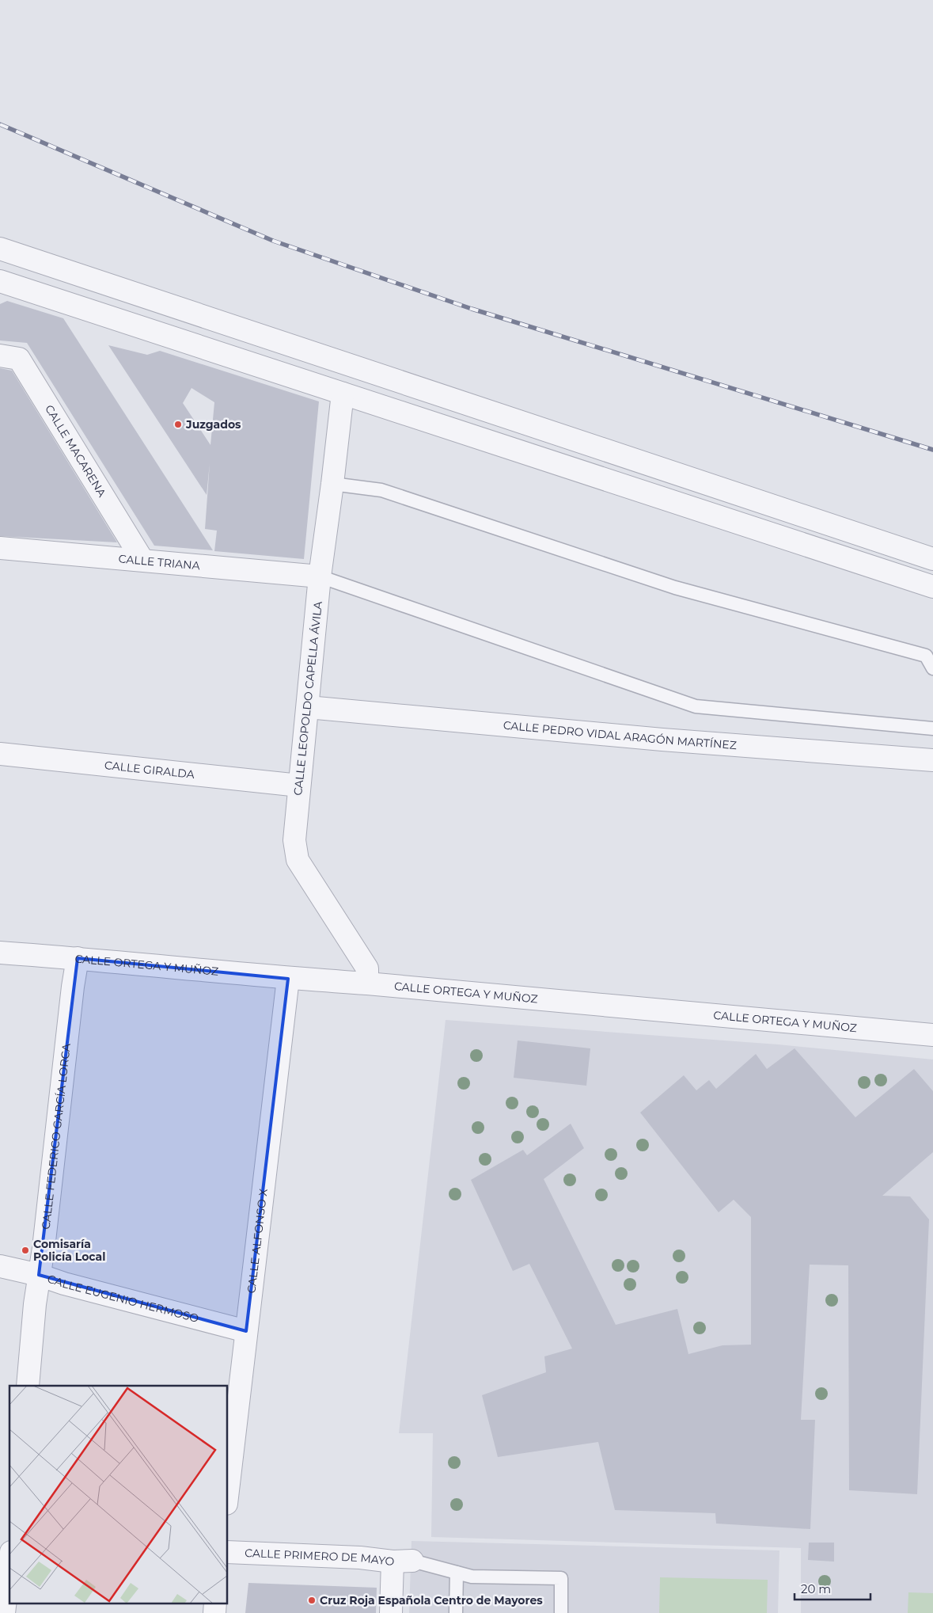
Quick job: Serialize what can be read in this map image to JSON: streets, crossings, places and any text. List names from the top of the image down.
{
  "streets": {
    "street": [
      "CALLE MACARENA",
      "CALLE TRIANA",
      "CALLE LEOPOLDO CAPELLA ÁVILA",
      "CALLE PEDRO VIDAL ARAGÓN MARTÍNEZ",
      "CALLE GIRALDA",
      "CALLE ORTEGA Y MUÑOZ",
      "CALLE FEDERICO GARCÍA LORCA",
      "CALLE ALFONSO X",
      "CALLE EUGENIO HERMOSO",
      "CALLE PRIMERO DE MAYO"
    ]
  },
  "crossings": [
    ["CALLE MACARENA", "CALLE TRIANA"],
    ["CALLE TRIANA", "CALLE LEOPOLDO CAPELLA ÁVILA"],
    ["CALLE LEOPOLDO CAPELLA ÁVILA", "CALLE PEDRO VIDAL ARAGÓN MARTÍNEZ"],
    ["CALLE LEOPOLDO CAPELLA ÁVILA", "CALLE GIRALDA"],
    ["CALLE LEOPOLDO CAPELLA ÁVILA", "CALLE ORTEGA Y MUÑOZ"],
    ["CALLE ORTEGA Y MUÑOZ", "CALLE FEDERICO GARCÍA LORCA"],
    ["CALLE ORTEGA Y MUÑOZ", "CALLE ALFONSO X"],
    ["CALLE FEDERICO GARCÍA LORCA", "CALLE EUGENIO HERMOSO"],
    ["CALLE ALFONSO X", "CALLE EUGENIO HERMOSO"]
  ],
  "places": ["Juzgados", "Comisaría Policía Local", "Cruz Roja Española Centro de Mayores"],
  "scale_bar": "20 m"
}
